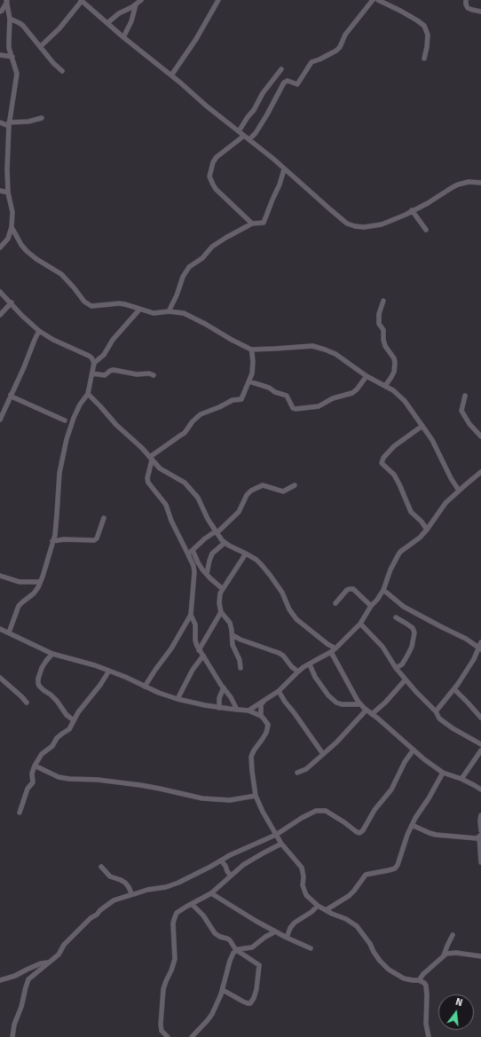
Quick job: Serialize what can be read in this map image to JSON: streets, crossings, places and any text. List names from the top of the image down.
{
  "north": "top"
}
